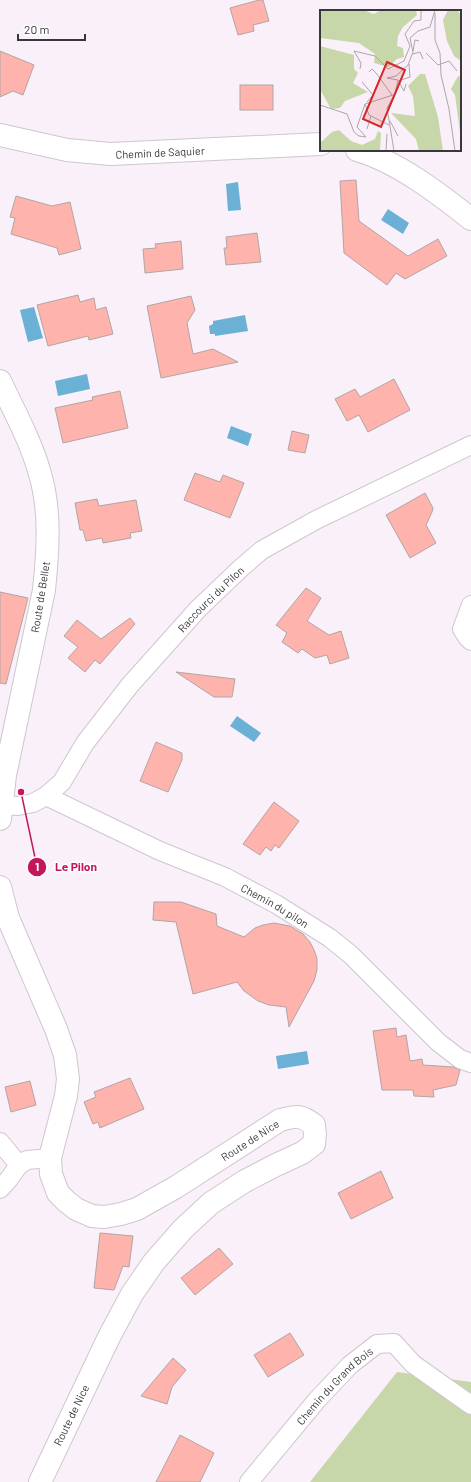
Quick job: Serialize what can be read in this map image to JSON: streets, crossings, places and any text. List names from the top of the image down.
{
  "streets": {
    "main road": ["Chemin de Saquier", "Route de Bellet", "Route de Nice"],
    "street": ["Raccourci du Pilon", "Chemin du pilon", "Chemin du Grand Bois"]
  },
  "crossings": [
    ["Route de Bellet", "Raccourci du Pilon"],
    ["Raccourci du Pilon", "Chemin du pilon"]
  ],
  "places": ["Le Pilon"],
  "scale_bar": "20 m"
}
